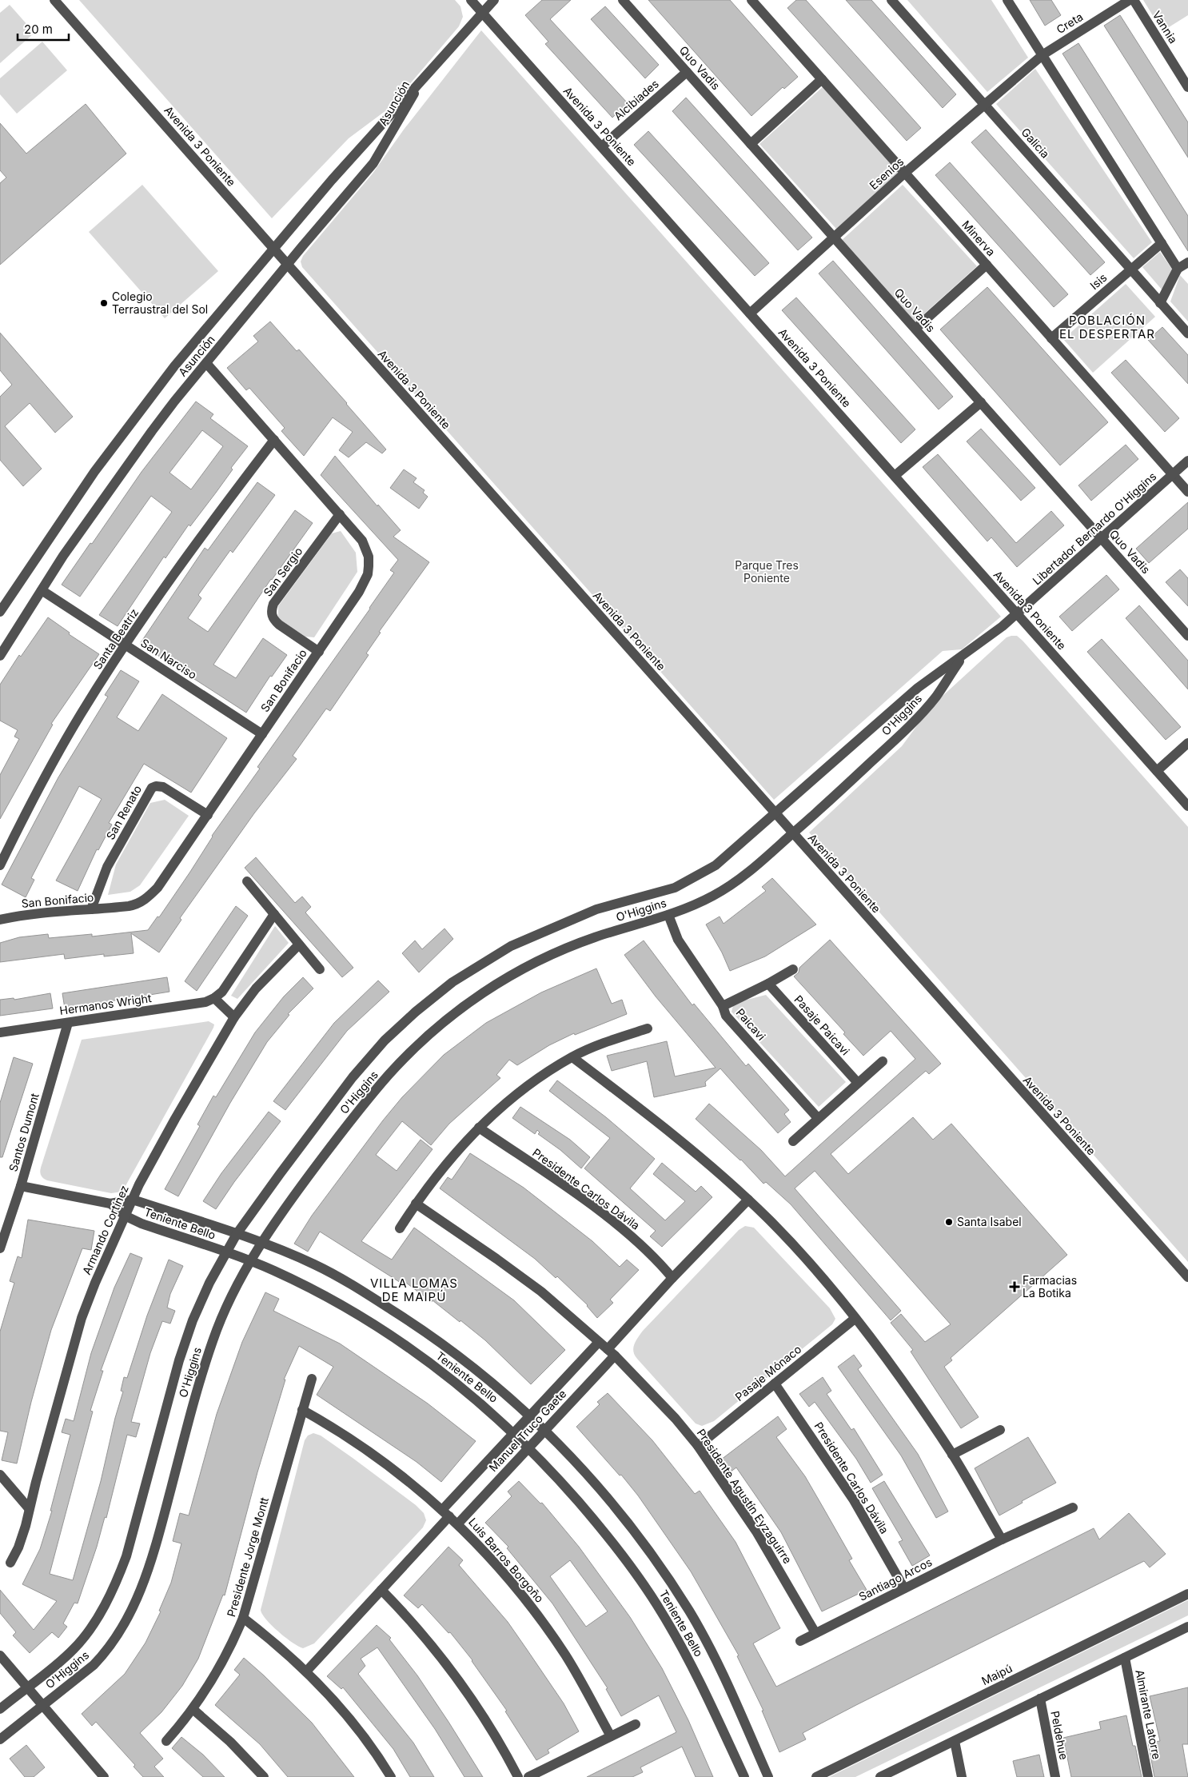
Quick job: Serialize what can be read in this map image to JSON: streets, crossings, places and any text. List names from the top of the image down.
{
  "streets": {
    "street": [
      "Creta",
      "Vannia",
      "Quo Vadis",
      "Alcibiades",
      "Asunción",
      "Avenida 3 Poniente",
      "Galicia",
      "Esenios",
      "Minerva",
      "Isis",
      "Libertador Bernardo O'Higgins",
      "San Sergio",
      "Santa Beatriz",
      "San Narciso",
      "San Bonifacio",
      "O'Higgins",
      "San Renato",
      "Hermanos Wright",
      "Paicavi",
      "Pasaje Paicavi",
      "Santos Dumont",
      "Presidente Carlos Dávila",
      "Teniente Bello",
      "Armando Cortínez",
      "Pasaje Mónaco",
      "Manuel Truco Gaete",
      "Presidente Agustín Eyzaguirre",
      "Presidente Jorge Montt",
      "Luis Barros Borgoño",
      "Santiago Arcos",
      "Maipú",
      "Almirante Latorre",
      "Peldehue"
    ]
  },
  "crossings": [
    ["Creta", "Esenios"],
    ["Quo Vadis", "Alcibiades"],
    ["Quo Vadis", "Esenios"],
    ["Quo Vadis", "Libertador Bernardo O'Higgins"],
    ["Alcibiades", "Avenida 3 Poniente"],
    ["Asunción", "Avenida 3 Poniente"],
    ["Asunción", "San Narciso"],
    ["Asunción", "San Bonifacio"],
    ["Avenida 3 Poniente", "Esenios"],
    ["Avenida 3 Poniente", "Libertador Bernardo O'Higgins"],
    ["Avenida 3 Poniente", "O'Higgins"],
    ["Galicia", "Esenios"],
    ["Galicia", "Isis"],
    ["Esenios", "Minerva"],
    ["Minerva", "Isis"],
    ["Minerva", "Libertador Bernardo O'Higgins"],
    ["Libertador Bernardo O'Higgins", "O'Higgins"],
    ["San Sergio", "San Bonifacio"],
    ["Santa Beatriz", "San Narciso"],
    ["Santa Beatriz", "San Bonifacio"],
    ["San Narciso", "San Bonifacio"],
    ["San Bonifacio", "San Renato"],
    ["O'Higgins", "Paicavi"],
    ["O'Higgins", "Teniente Bello"],
    ["Hermanos Wright", "Santos Dumont"],
    ["Santos Dumont", "Teniente Bello"],
    ["Presidente Carlos Dávila", "Pasaje Mónaco"],
    ["Presidente Carlos Dávila", "Manuel Truco Gaete"],
    ["Presidente Carlos Dávila", "Santiago Arcos"],
    ["Teniente Bello", "Armando Cortínez"],
    ["Teniente Bello", "Manuel Truco Gaete"],
    ["Pasaje Mónaco", "Presidente Agustín Eyzaguirre"],
    ["Manuel Truco Gaete", "Presidente Agustín Eyzaguirre"],
    ["Manuel Truco Gaete", "Luis Barros Borgoño"],
    ["Presidente Agustín Eyzaguirre", "Santiago Arcos"],
    ["Presidente Jorge Montt", "Luis Barros Borgoño"]
  ],
  "districts": ["POBLACIÓN EL DESPERTAR", "VILLA LOMAS DE MAIPÚ"],
  "parks": ["Parque Tres Poniente"],
  "places": {
    "other": ["Colegio Terraustral del Sol", "Santa Isabel"],
    "health": ["Farmacias La Botika"]
  },
  "scale_bar": "20 m"
}
